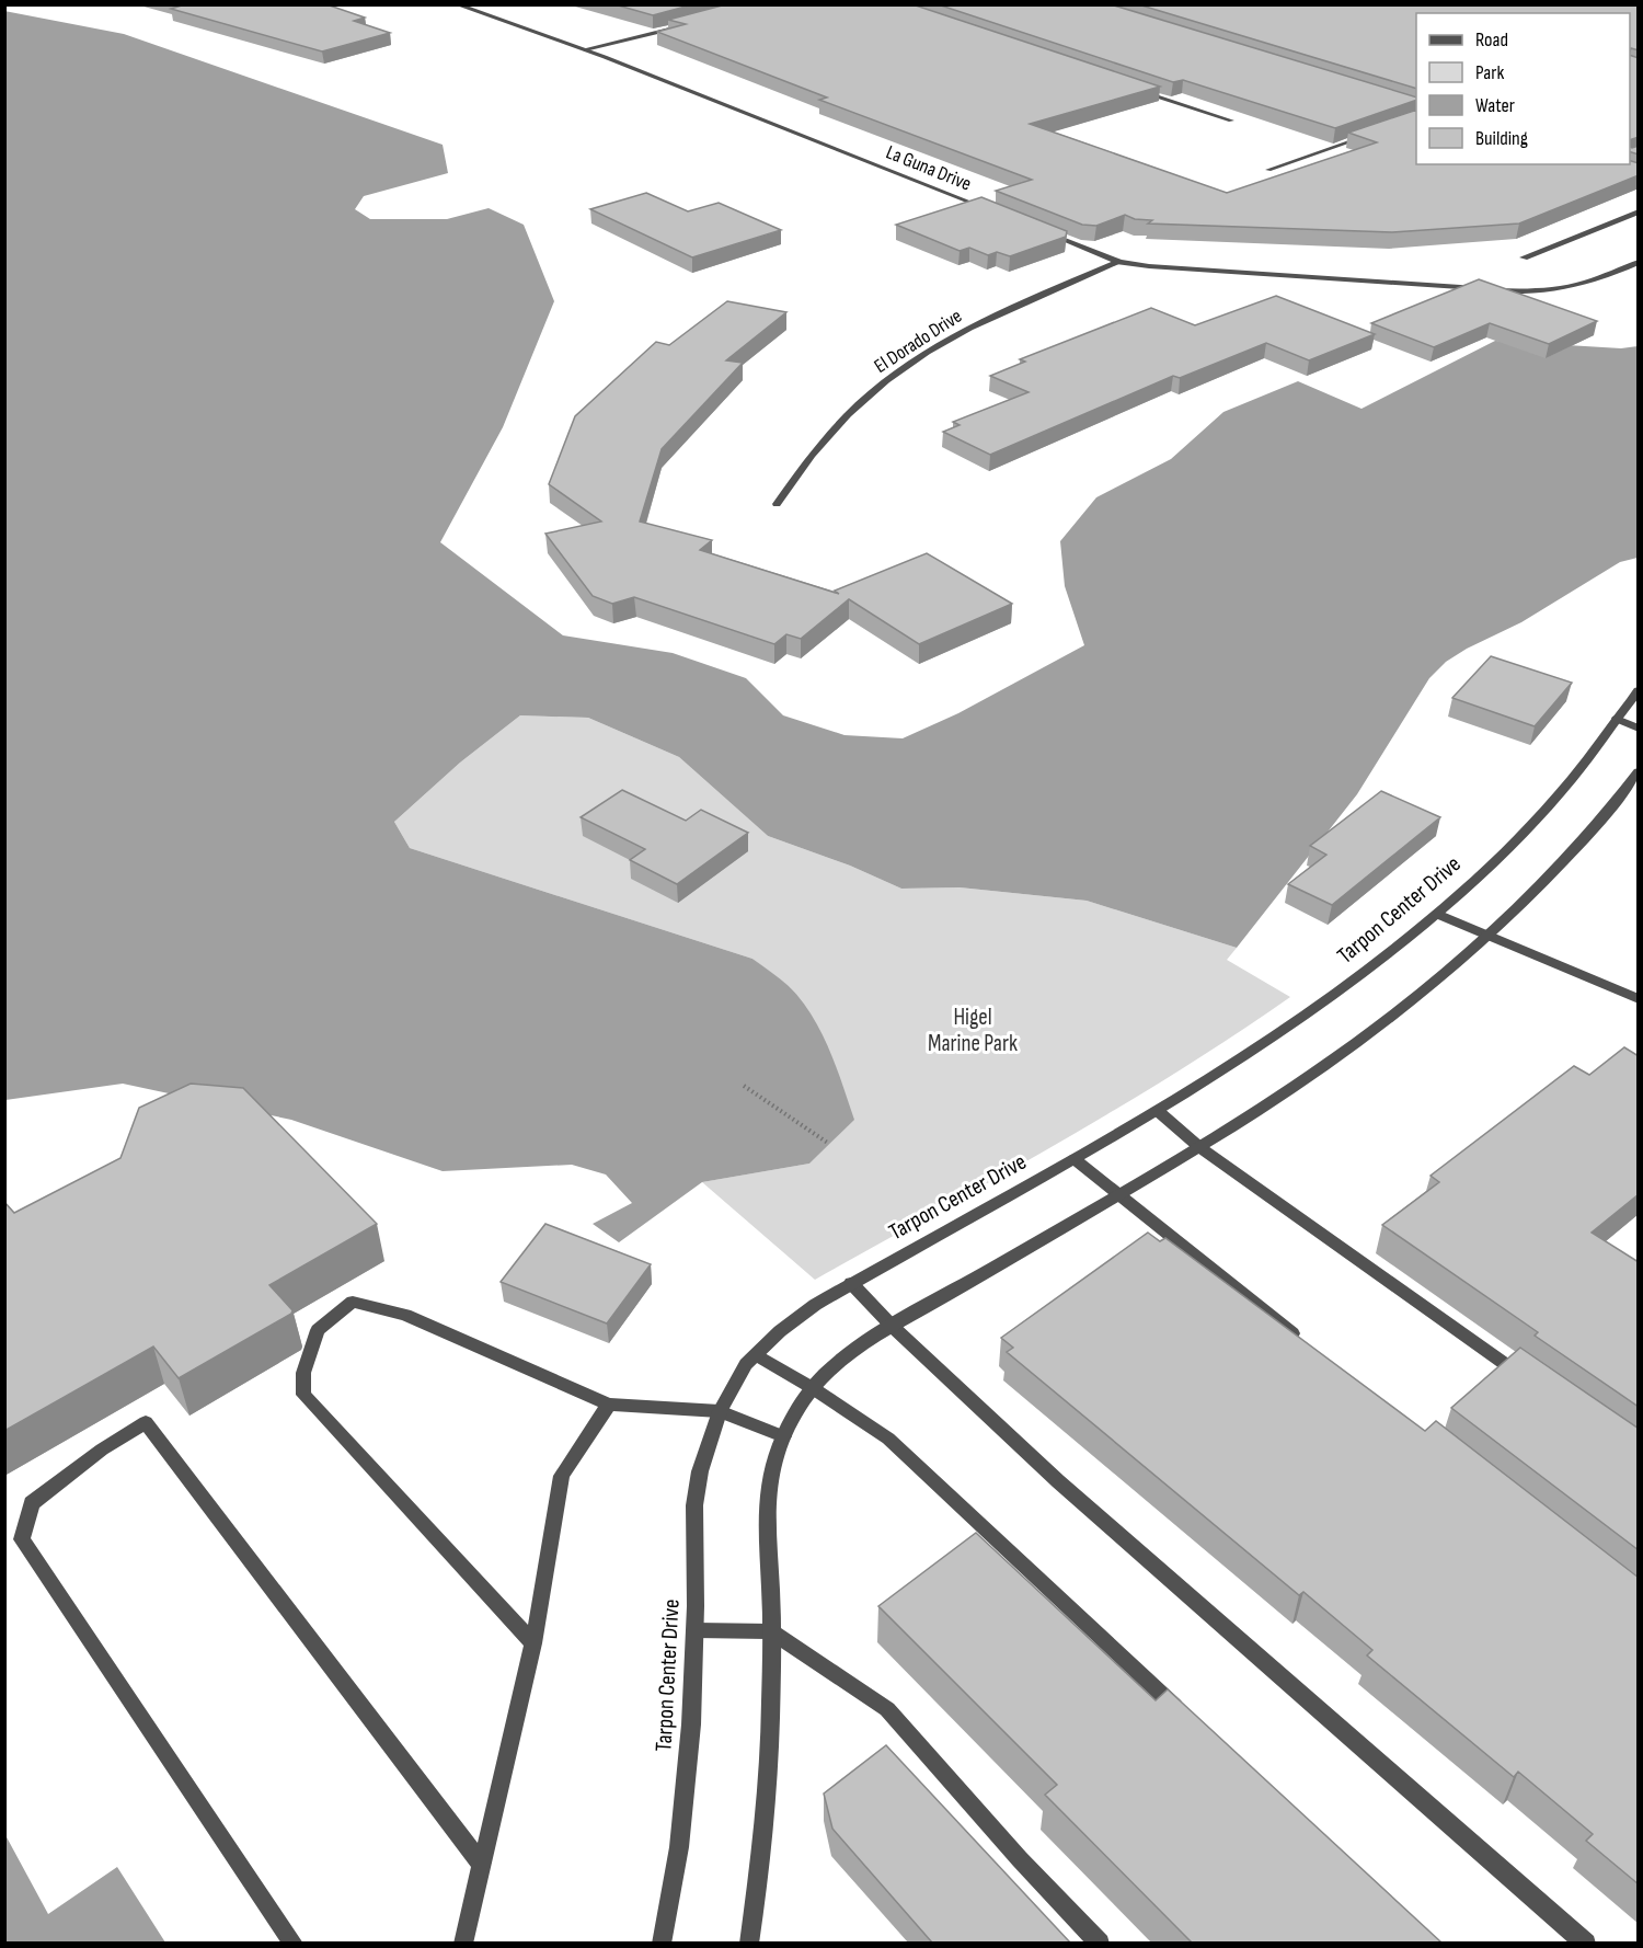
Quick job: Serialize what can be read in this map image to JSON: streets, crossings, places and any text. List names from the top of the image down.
{
  "streets": {
    "street": ["La Guna Drive", "El Dorado Drive", "Tarpon Center Drive"]
  },
  "parks": ["Higel Marine Park"],
  "legend": [
    "Road",
    "Park",
    "Water",
    "Building"
  ]
}
